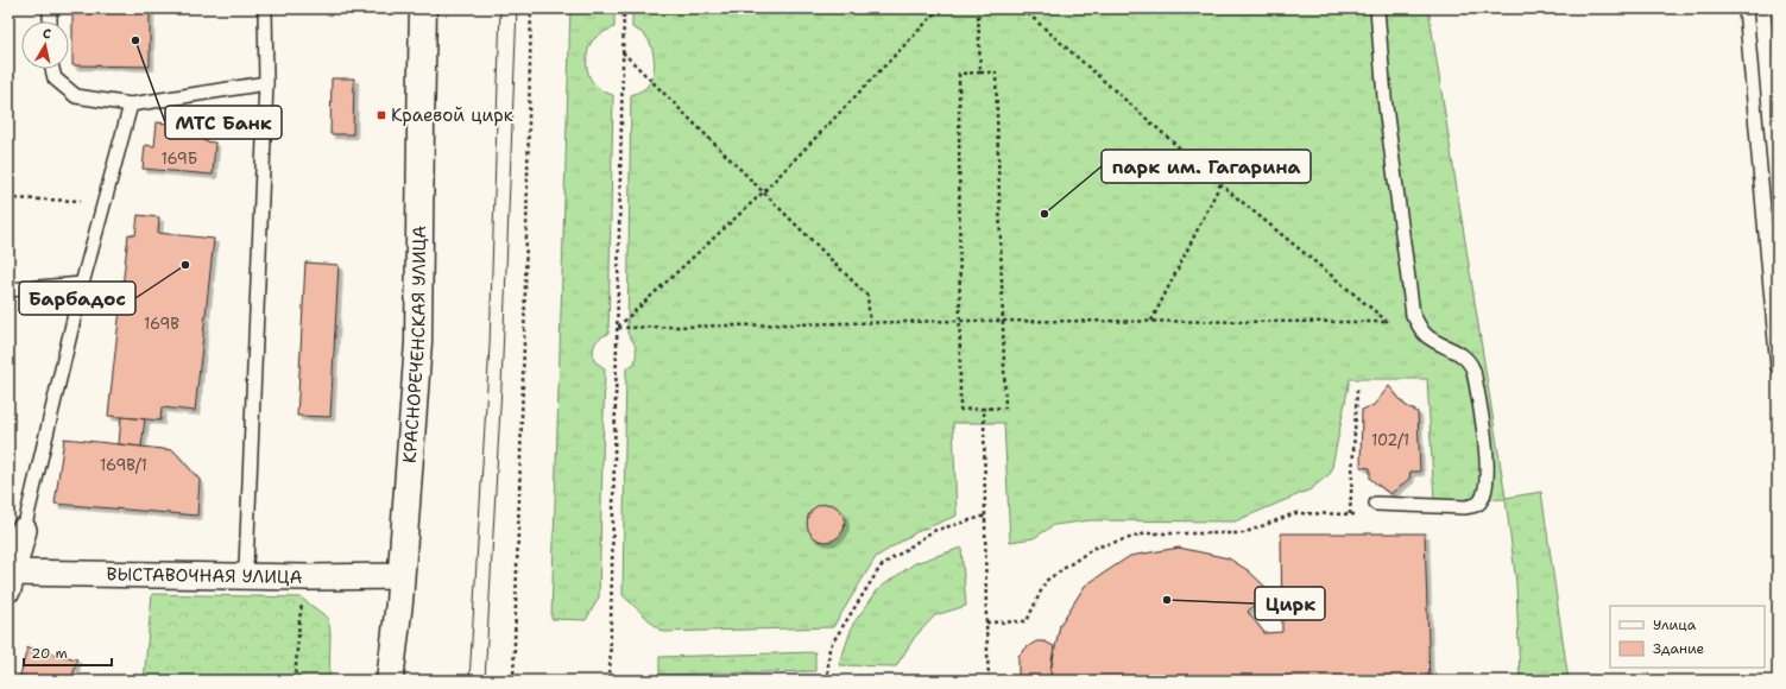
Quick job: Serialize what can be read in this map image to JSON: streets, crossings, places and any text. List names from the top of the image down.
{
  "streets": {
    "main road": ["КРАСНОРЕЧЕНСКАЯ УЛИЦА"],
    "street": ["ВЫСТАВОЧНАЯ УЛИЦА"]
  },
  "crossings": [
    ["КРАСНОРЕЧЕНСКАЯ УЛИЦА", "ВЫСТАВОЧНАЯ УЛИЦА"]
  ],
  "places": {
    "other": [
      "МТС Банк",
      "парк им. Гагарина",
      "Барбадос",
      "Цирк"
    ],
    "transit": ["Краевой цирк"]
  },
  "house_numbers": [
    "169Б",
    "169В",
    "102/1",
    "169В/1"
  ],
  "legend": ["Улица", "Здание"],
  "scale_bar": "20 m",
  "north": "top"
}
